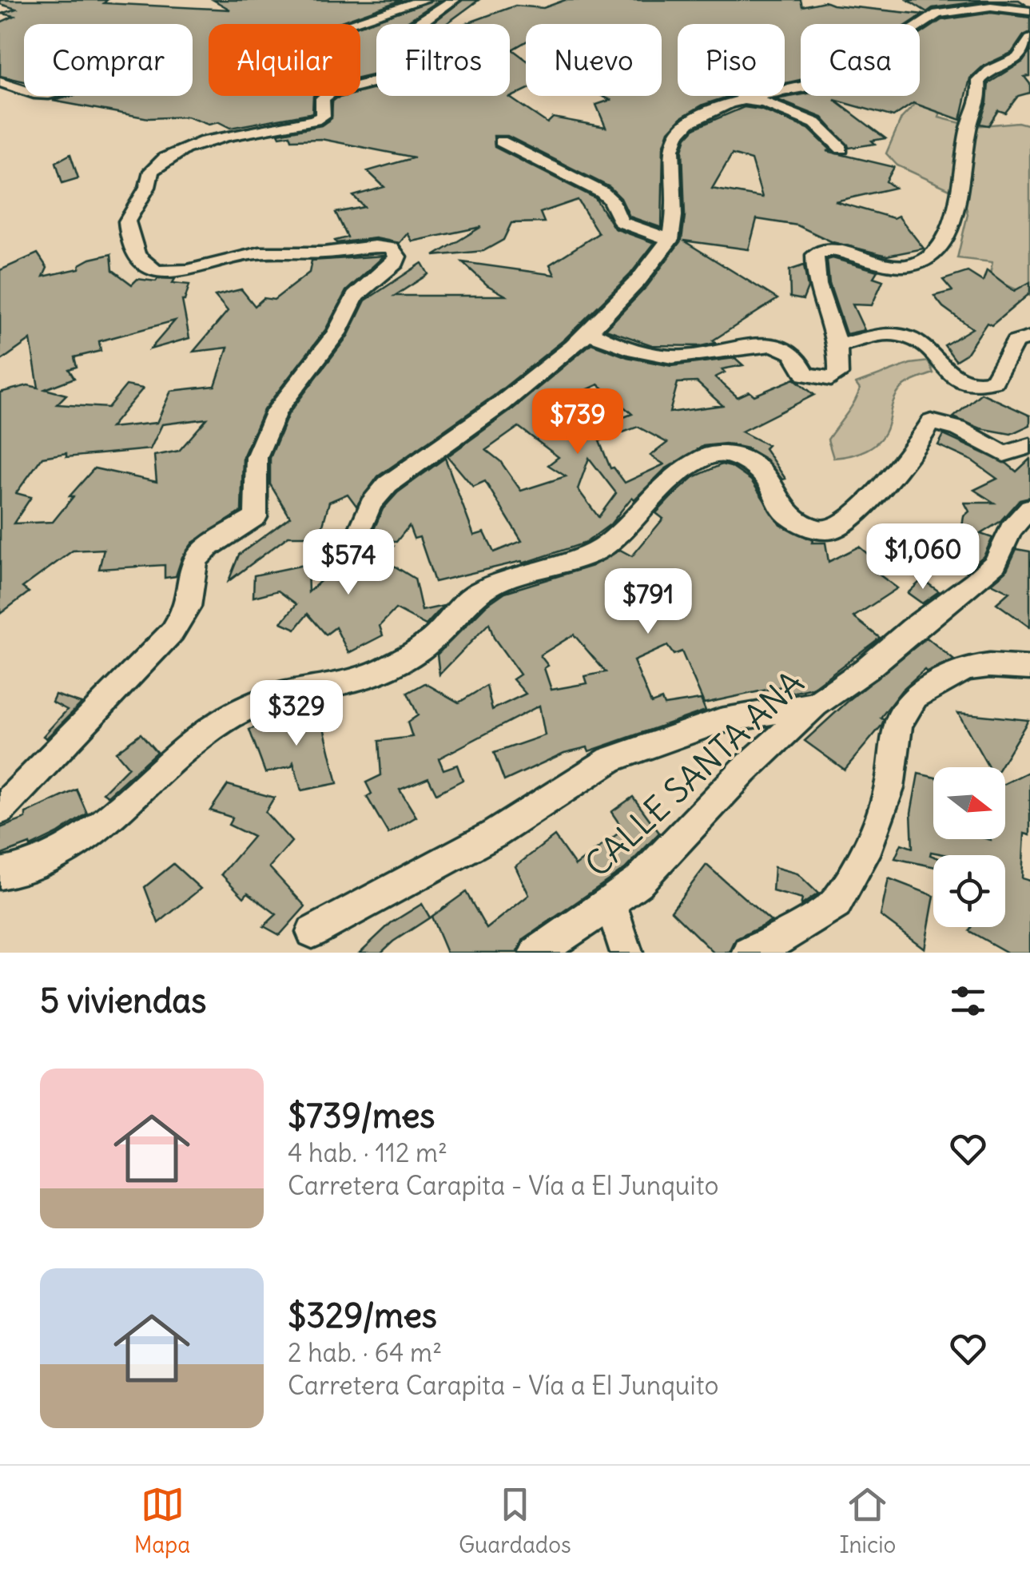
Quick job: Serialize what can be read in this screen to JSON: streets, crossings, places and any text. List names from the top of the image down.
{
  "streets": {
    "street": ["CALLE SANTA ANA"]
  },
  "north": "right",
  "page": {
    "chip": [
      "Comprar",
      "Alquilar",
      "Filtros",
      "Nuevo",
      "Piso",
      "Casa"
    ],
    "price": [
      "$739",
      "$1,060",
      "$574",
      "$791",
      "$329"
    ],
    "heading": "5 viviendas",
    "list": [
      {
        "name": "$739/mes",
        "note": "4 hab. · 112 m² · Carretera Carapita - Vía a El Junquito"
      },
      {
        "name": "$329/mes",
        "note": "2 hab. · 64 m² · Carretera Carapita - Vía a El Junquito"
      }
    ],
    "tabs": ["Mapa", "Guardados", "Inicio"]
  }
}
